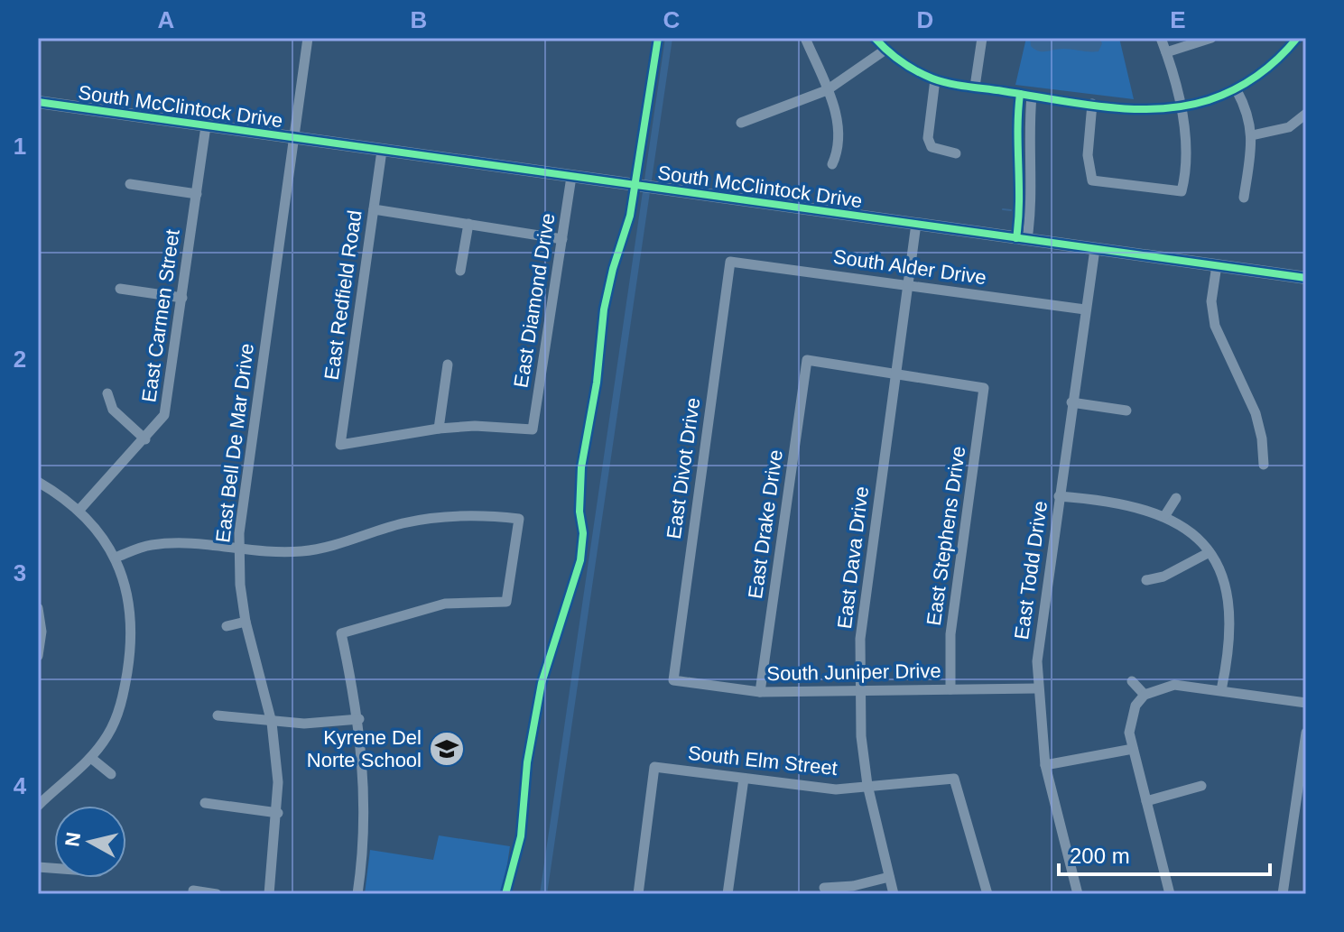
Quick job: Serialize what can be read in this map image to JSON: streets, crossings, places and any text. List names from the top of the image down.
{
  "streets": {
    "main road": ["South McClintock Drive"],
    "street": [
      "South Alder Drive",
      "East Redfield Road",
      "East Diamond Drive",
      "East Carmen Street",
      "East Bell De Mar Drive",
      "East Divot Drive",
      "East Drake Drive",
      "East Stephens Drive",
      "East Dava Drive",
      "East Todd Drive",
      "South Juniper Drive",
      "South Elm Street"
    ]
  },
  "crossings": [
    ["South McClintock Drive", "East Redfield Road"],
    ["South McClintock Drive", "East Diamond Drive"],
    ["South McClintock Drive", "East Carmen Street"],
    ["South McClintock Drive", "East Bell De Mar Drive"],
    ["South McClintock Drive", "East Dava Drive"],
    ["South McClintock Drive", "East Todd Drive"],
    ["South Alder Drive", "East Divot Drive"],
    ["South Alder Drive", "East Dava Drive"],
    ["South Alder Drive", "East Todd Drive"],
    ["East Redfield Road", "East Diamond Drive"],
    ["East Divot Drive", "South Juniper Drive"],
    ["East Drake Drive", "East Stephens Drive"],
    ["East Drake Drive", "East Dava Drive"],
    ["East Drake Drive", "South Juniper Drive"],
    ["East Stephens Drive", "East Dava Drive"],
    ["East Stephens Drive", "South Juniper Drive"],
    ["East Dava Drive", "South Juniper Drive"],
    ["East Dava Drive", "South Elm Street"],
    ["East Todd Drive", "South Juniper Drive"]
  ],
  "places": {
    "school or university": ["Kyrene Del Norte School"]
  },
  "scale_bar": "200 m",
  "north": "left",
  "grid": {
    "columns": [
      "A",
      "B",
      "C",
      "D",
      "E"
    ],
    "rows": [
      "1",
      "2",
      "3",
      "4"
    ]
  }
}
